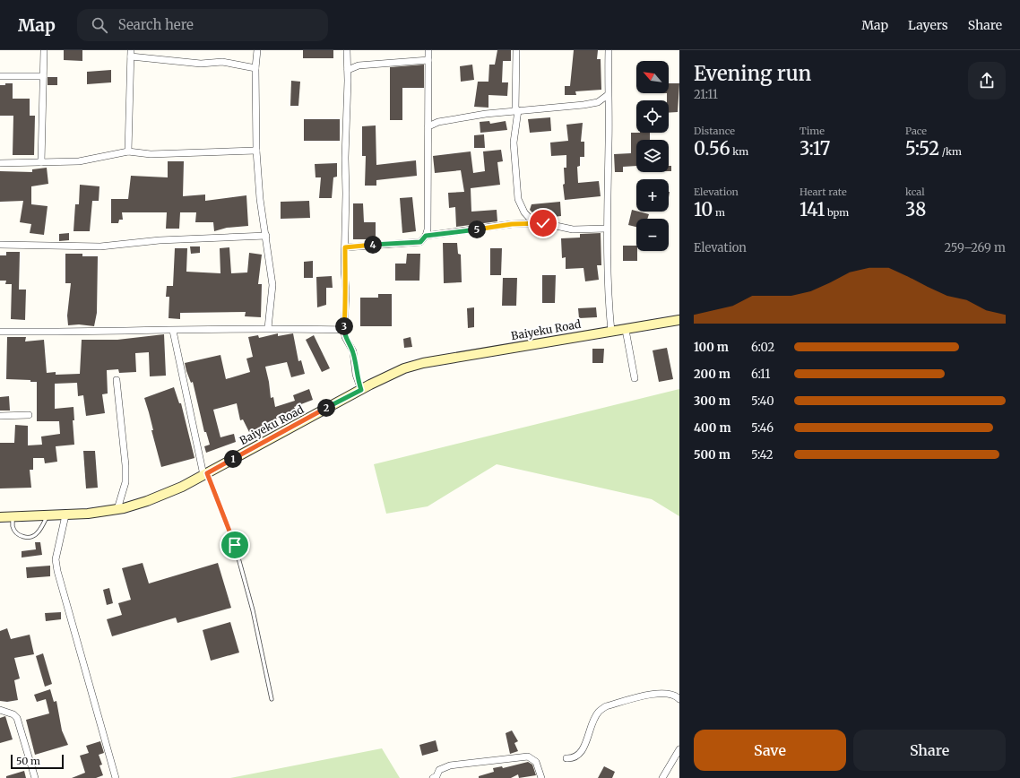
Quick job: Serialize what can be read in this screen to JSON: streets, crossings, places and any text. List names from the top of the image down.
{
  "streets": {
    "main road": ["Baiyeku Road"]
  },
  "scale_bar": "50 m",
  "north": "top left",
  "page": {
    "header": "Map",
    "search": "Search here",
    "nav": ["Map", "Layers", "Share"],
    "heading": ["Evening run", "21:11"],
    "map_buttons": ["+", "−"],
    "stats": [
      ["Distance", "0.56 km"],
      ["Time", "3:17"],
      ["Pace", "5:52 /km"],
      ["Elevation", "10 m"],
      ["Heart rate", "141 bpm"],
      ["kcal", "38"]
    ],
    "pins": [
      "5",
      "4",
      "3",
      "2",
      "1"
    ],
    "chart": ["Elevation", "259–269 m"],
    "list": [
      {
        "name": "100 m",
        "note": "6:02"
      },
      {
        "name": "200 m",
        "note": "6:11"
      },
      {
        "name": "300 m",
        "note": "5:40"
      },
      {
        "name": "400 m",
        "note": "5:46"
      },
      {
        "name": "500 m",
        "note": "5:42"
      }
    ],
    "buttons": ["Save", "Share"],
    "scale": "50 m"
  }
}
